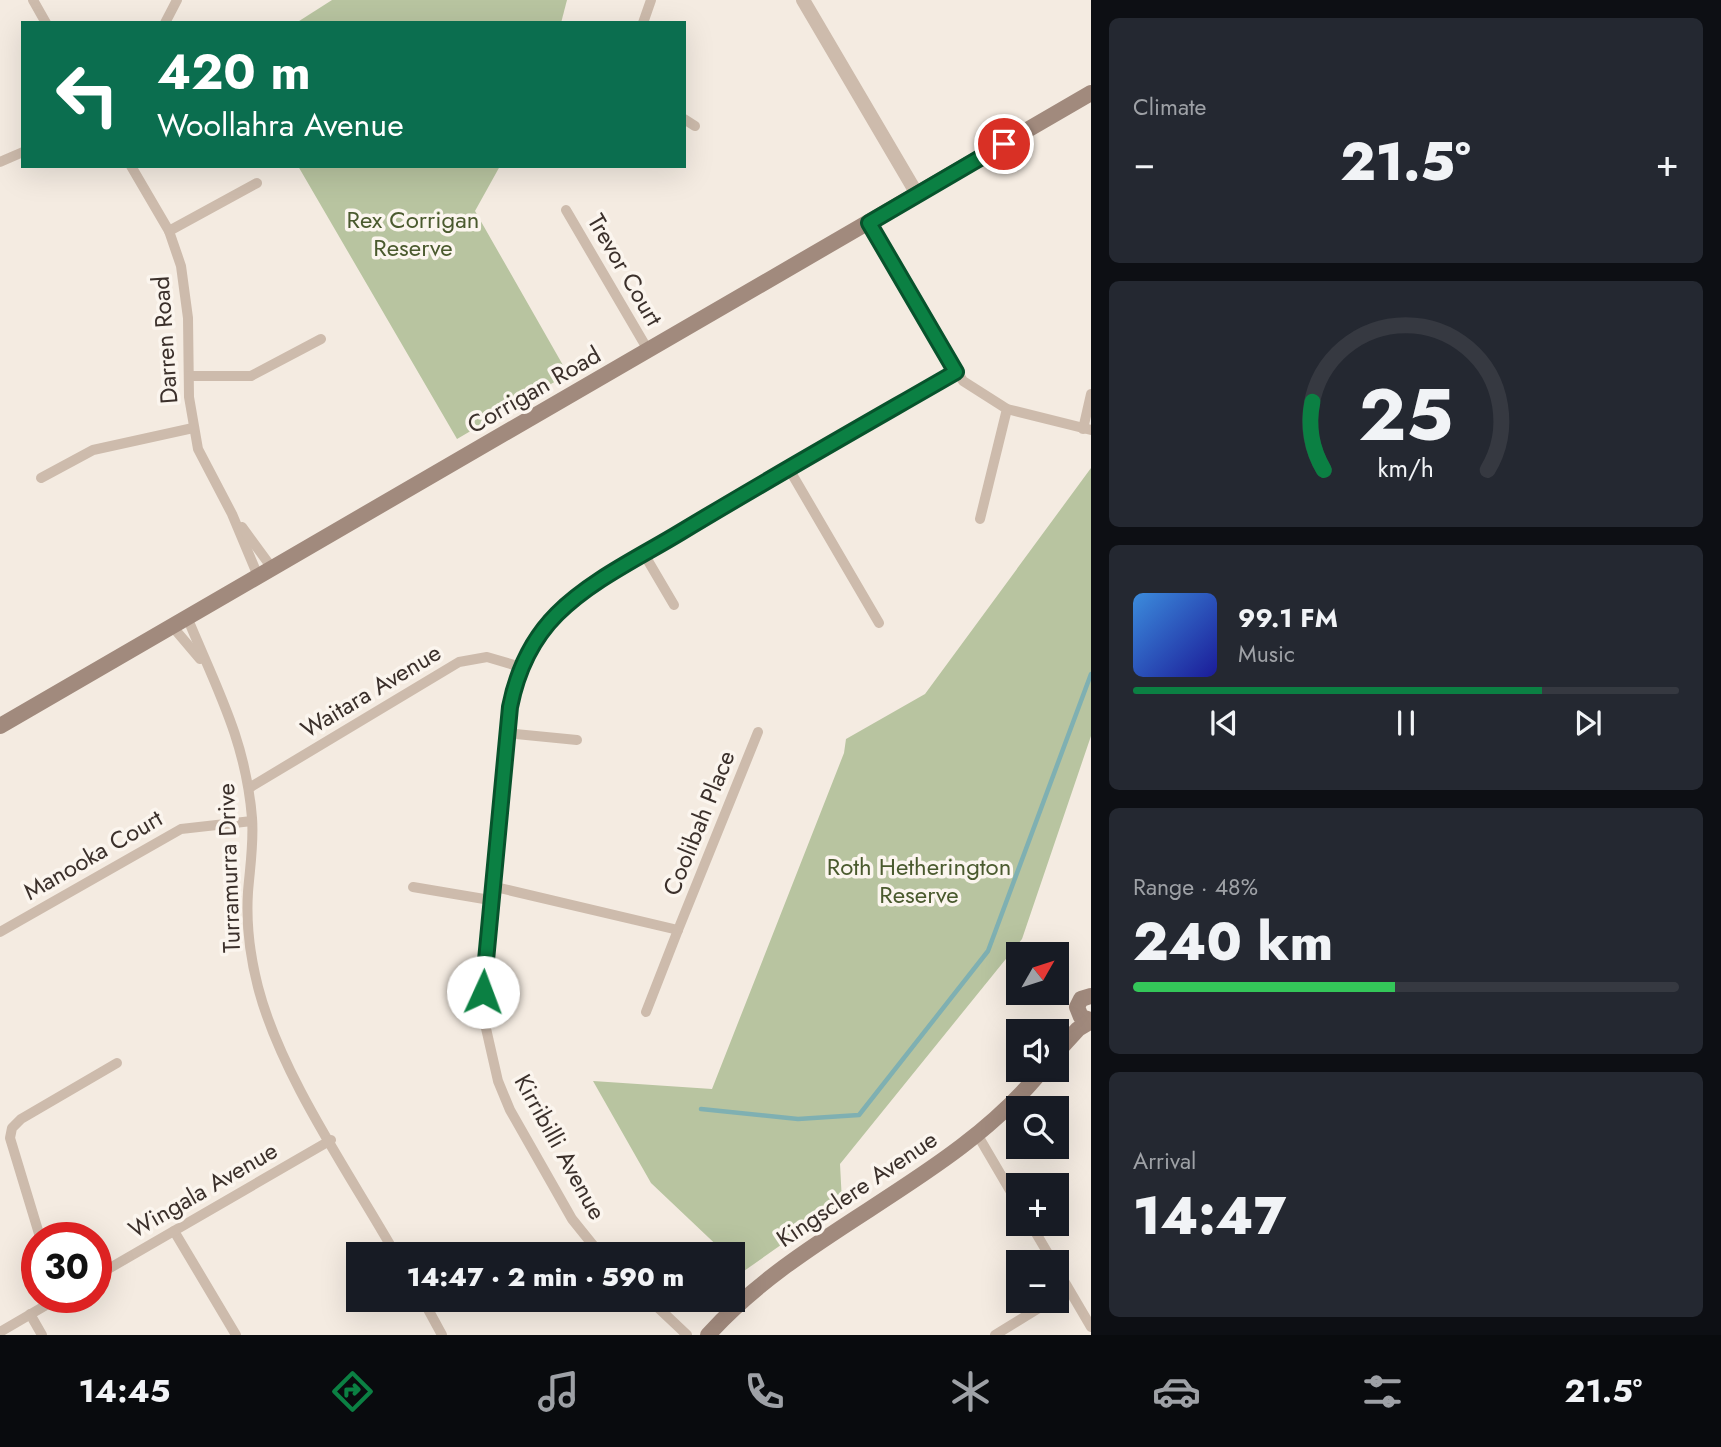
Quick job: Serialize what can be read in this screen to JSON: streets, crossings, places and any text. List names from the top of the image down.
{
  "streets": {
    "main road": ["Corrigan Road", "Kingsclere Avenue"],
    "street": [
      "Trevor Court",
      "Darren Road",
      "Waitara Avenue",
      "Coolibah Place",
      "Manooka Court",
      "Turramurra Drive",
      "Kirribilli Avenue",
      "Wingala Avenue"
    ]
  },
  "crossings": [
    ["Trevor Court", "Corrigan Road"],
    ["Darren Road", "Corrigan Road"],
    ["Corrigan Road", "Turramurra Drive"],
    ["Waitara Avenue", "Turramurra Drive"],
    ["Waitara Avenue", "Kirribilli Avenue"],
    ["Coolibah Place", "Kirribilli Avenue"],
    ["Manooka Court", "Turramurra Drive"],
    ["Turramurra Drive", "Wingala Avenue"]
  ],
  "parks": ["Rex Corrigan Reserve", "Roth Hetherington Reserve"],
  "north": "top right",
  "page": {
    "tile": [
      "Climate",
      ["Range · 48%", "240 km"],
      ["Arrival", "14:47"]
    ],
    "turn": ["420 m", "Woollahra Avenue"],
    "heat": ["−", "21.5°", "+"],
    "song": ["99.1 FM", "Music"],
    "map_buttons": ["+", "−"],
    "limit": "30",
    "trip": "14:47 · 2 min · 590 m",
    "tabs": ["14:45", "21.5°"],
    "gauge": ["25", "km/h"]
  }
}
